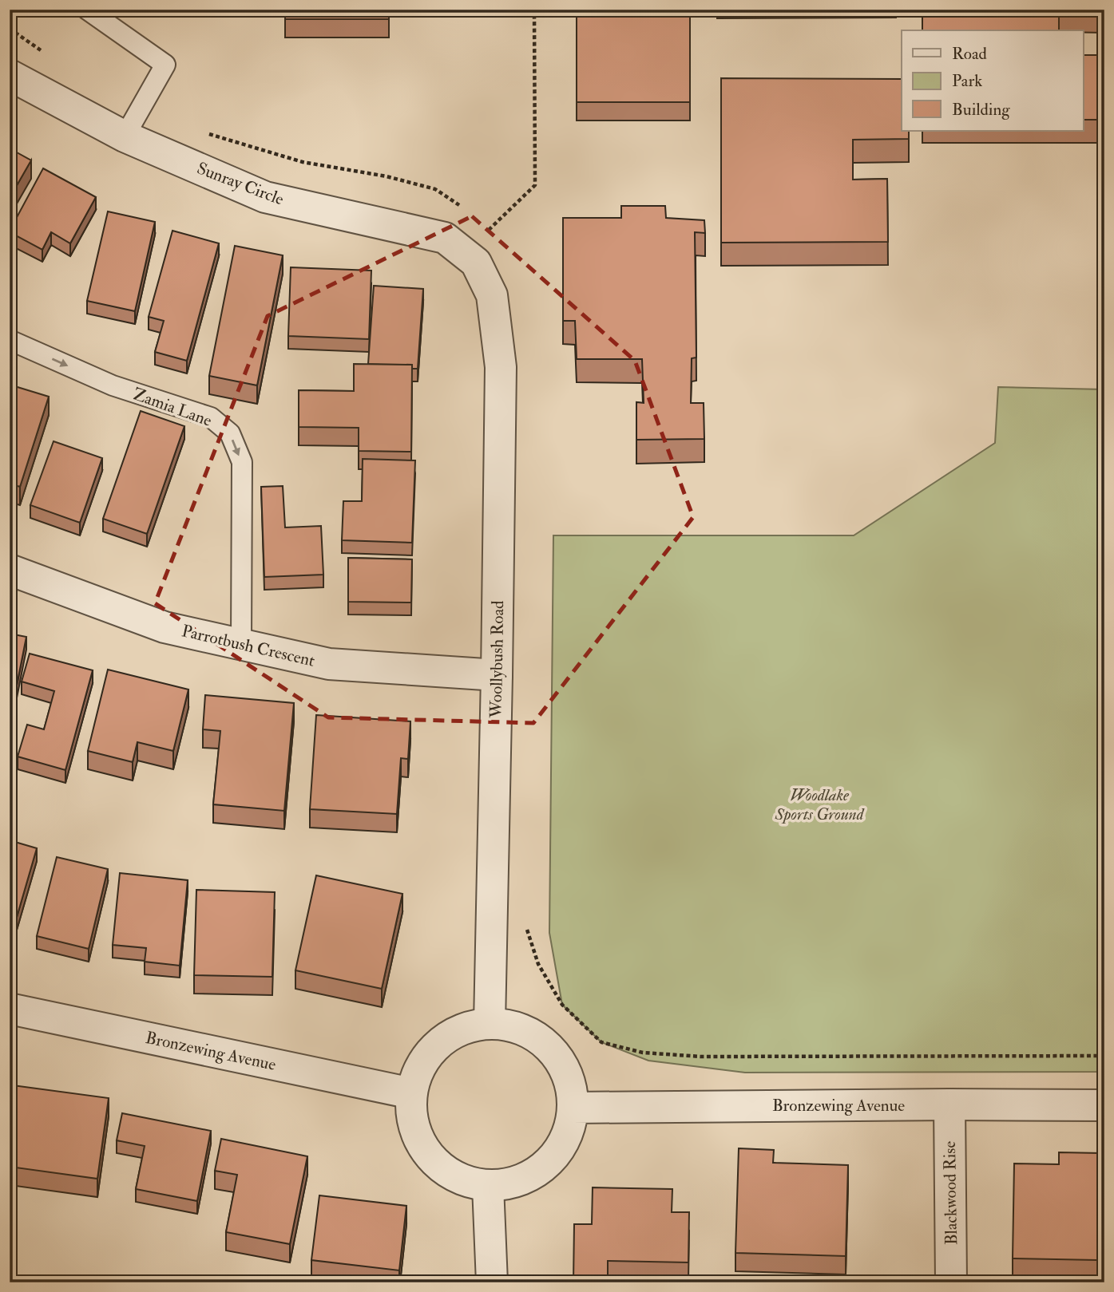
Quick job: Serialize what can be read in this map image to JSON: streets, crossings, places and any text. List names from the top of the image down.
{
  "streets": {
    "street": [
      "Sunray Circle",
      "Parrotbush Crescent",
      "Woollybush Road",
      "Bronzewing Avenue",
      "Blackwood Rise"
    ],
    "lane": ["Zamia Lane"]
  },
  "crossings": [
    ["Sunray Circle", "Woollybush Road"],
    ["Zamia Lane", "Parrotbush Crescent"],
    ["Parrotbush Crescent", "Woollybush Road"],
    ["Woollybush Road", "Bronzewing Avenue"],
    ["Bronzewing Avenue", "Blackwood Rise"]
  ],
  "one_way": ["Zamia Lane"],
  "parks": ["Woodlake Sports Ground"],
  "legend": ["Road", "Park", "Building"]
}
